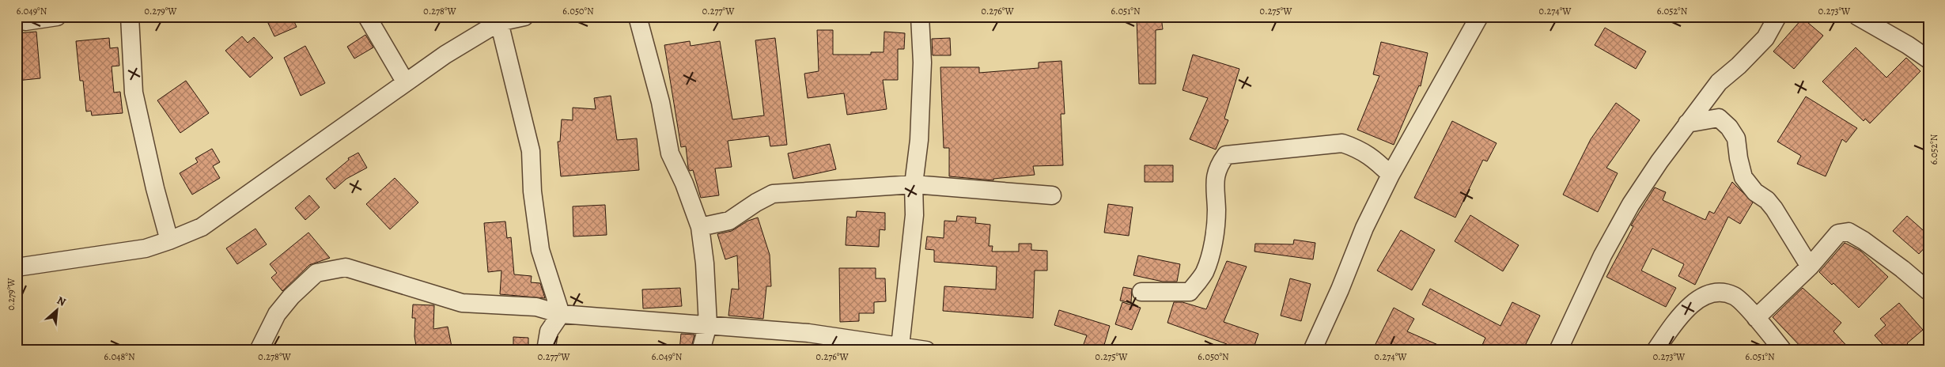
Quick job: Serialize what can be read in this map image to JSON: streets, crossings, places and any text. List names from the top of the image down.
{
  "north": "top right",
  "coordinates": [
    "6.049°N",
    "0.279°W",
    "0.278°W",
    "6.050°N",
    "0.277°W",
    "0.276°W",
    "6.051°N",
    "0.275°W",
    "0.274°W",
    "6.052°N",
    "0.273°W",
    "6.048°N"
  ]
}
